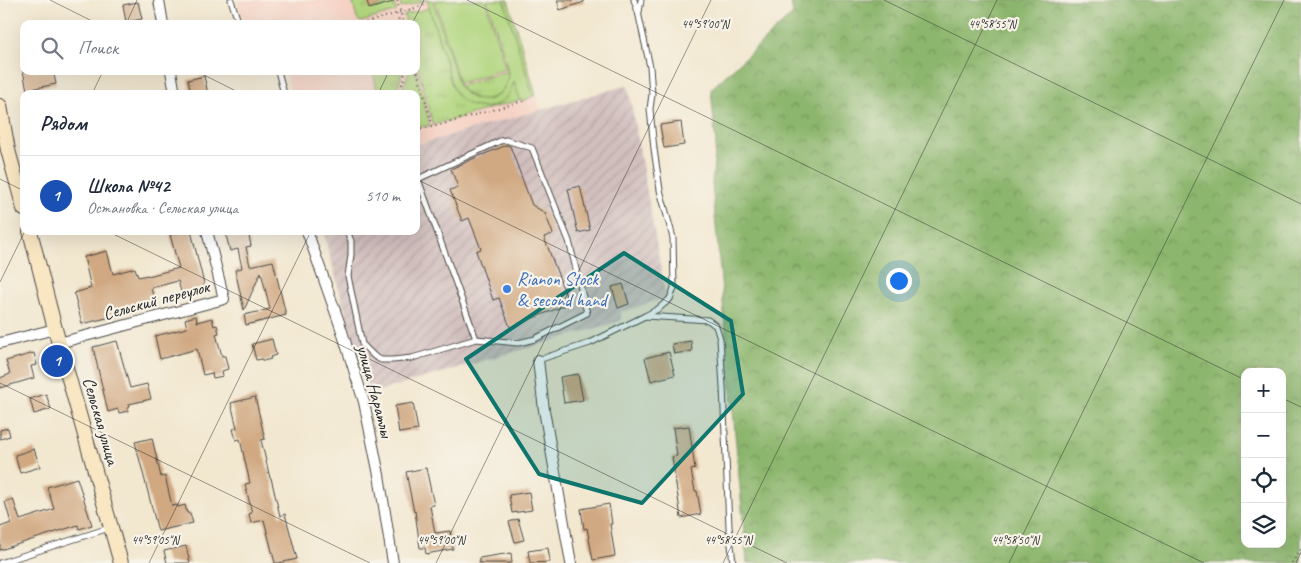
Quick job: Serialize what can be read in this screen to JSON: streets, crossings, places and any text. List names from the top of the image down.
{
  "streets": {
    "main road": ["Сельская улица"],
    "street": ["Сельский переулок", "улица Наратлы"]
  },
  "crossings": [
    ["Сельский переулок", "Сельская улица"]
  ],
  "places": ["Rianon Stock & second hand"],
  "page": {
    "search": "Поиск",
    "heading": "Рядом",
    "list": [
      {
        "mark": "1",
        "name": "Школа №42",
        "note": "Остановка · Сельская улица",
        "value": "510 m"
      }
    ],
    "pins": "1",
    "map_buttons": ["+", "−"]
  },
  "coordinates": [
    "44°59'00\"N",
    "44°58'55\"N",
    "44°59'05\"N",
    "44°58'50\"N"
  ]
}
